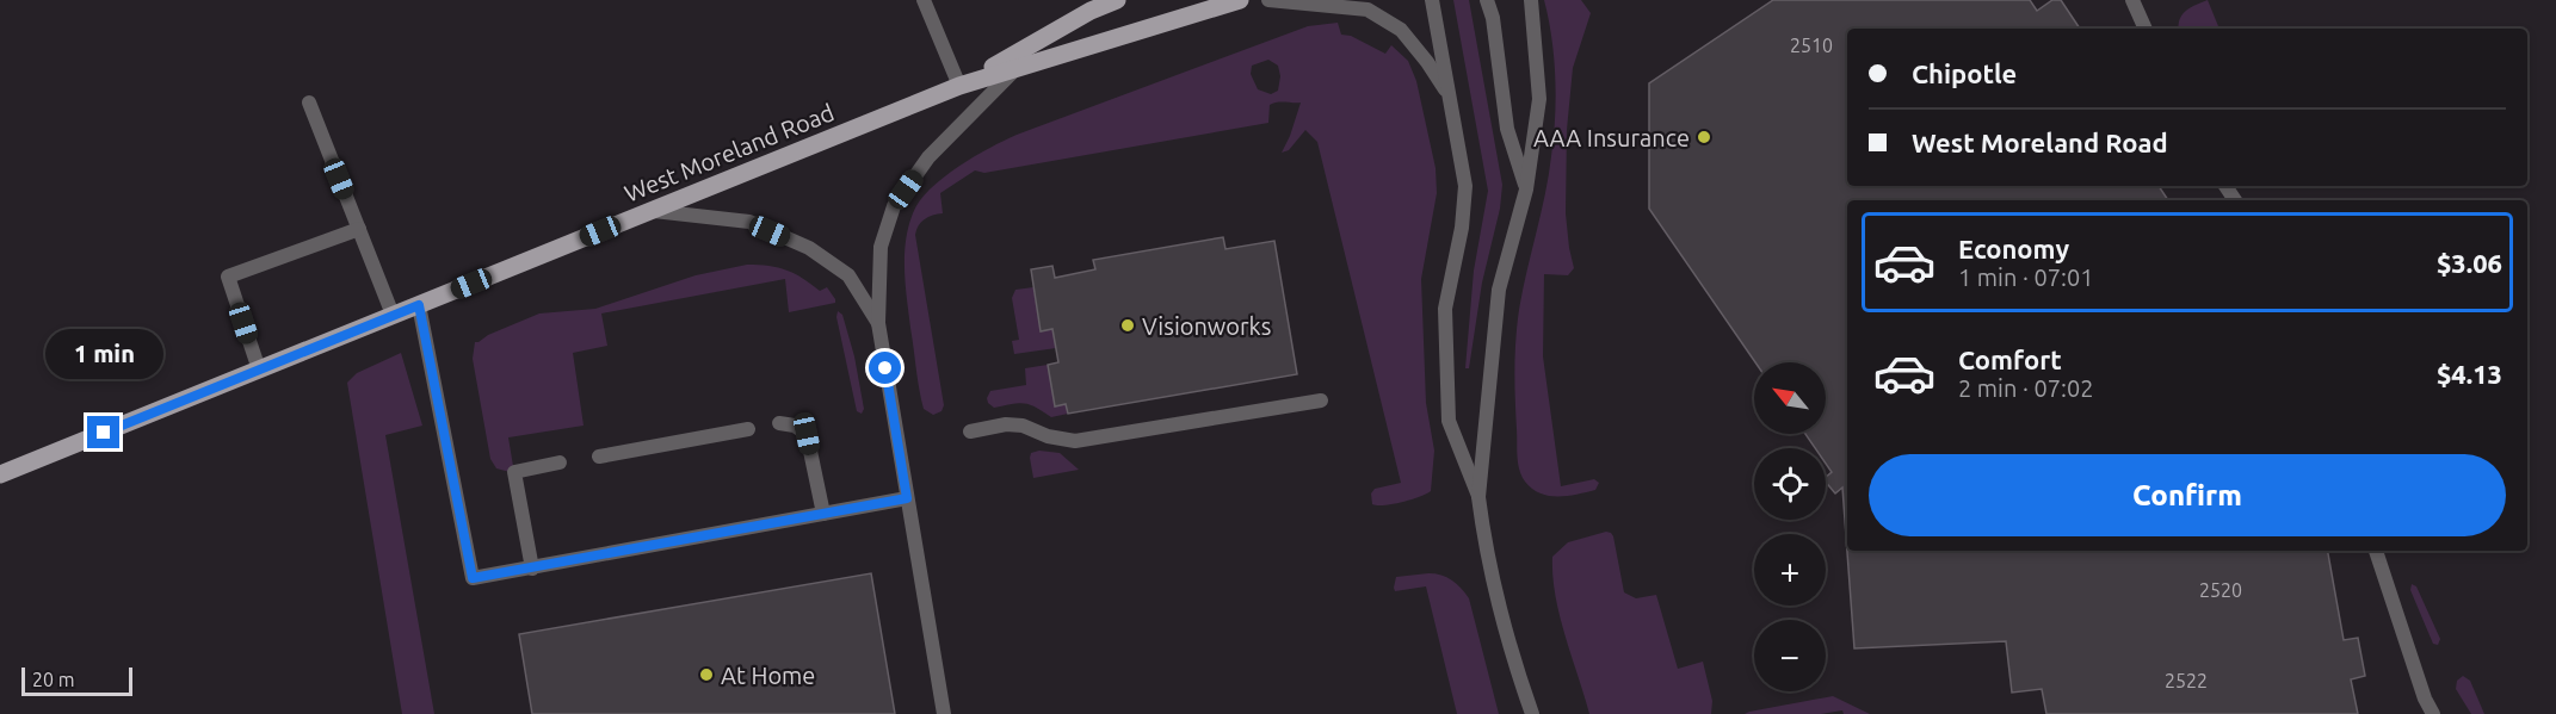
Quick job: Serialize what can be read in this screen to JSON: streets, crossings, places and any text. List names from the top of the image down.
{
  "streets": {
    "main road": ["West Moreland Road"]
  },
  "places": ["AAA Insurance", "Visionworks", "At Home"],
  "house_numbers": ["2510", "2520", "2522"],
  "scale_bar": "20 m",
  "north": "top left",
  "page": {
    "banner": ["Chipotle", "West Moreland Road"],
    "list": [
      {
        "name": "Economy",
        "note": "1 min · 07:01",
        "value": "$3.06"
      },
      {
        "name": "Comfort",
        "note": "2 min · 07:02",
        "value": "$4.13"
      }
    ],
    "bubble": "1 min",
    "map_buttons": ["+", "−"],
    "buttons": "Confirm",
    "scale": "20 m"
  }
}
